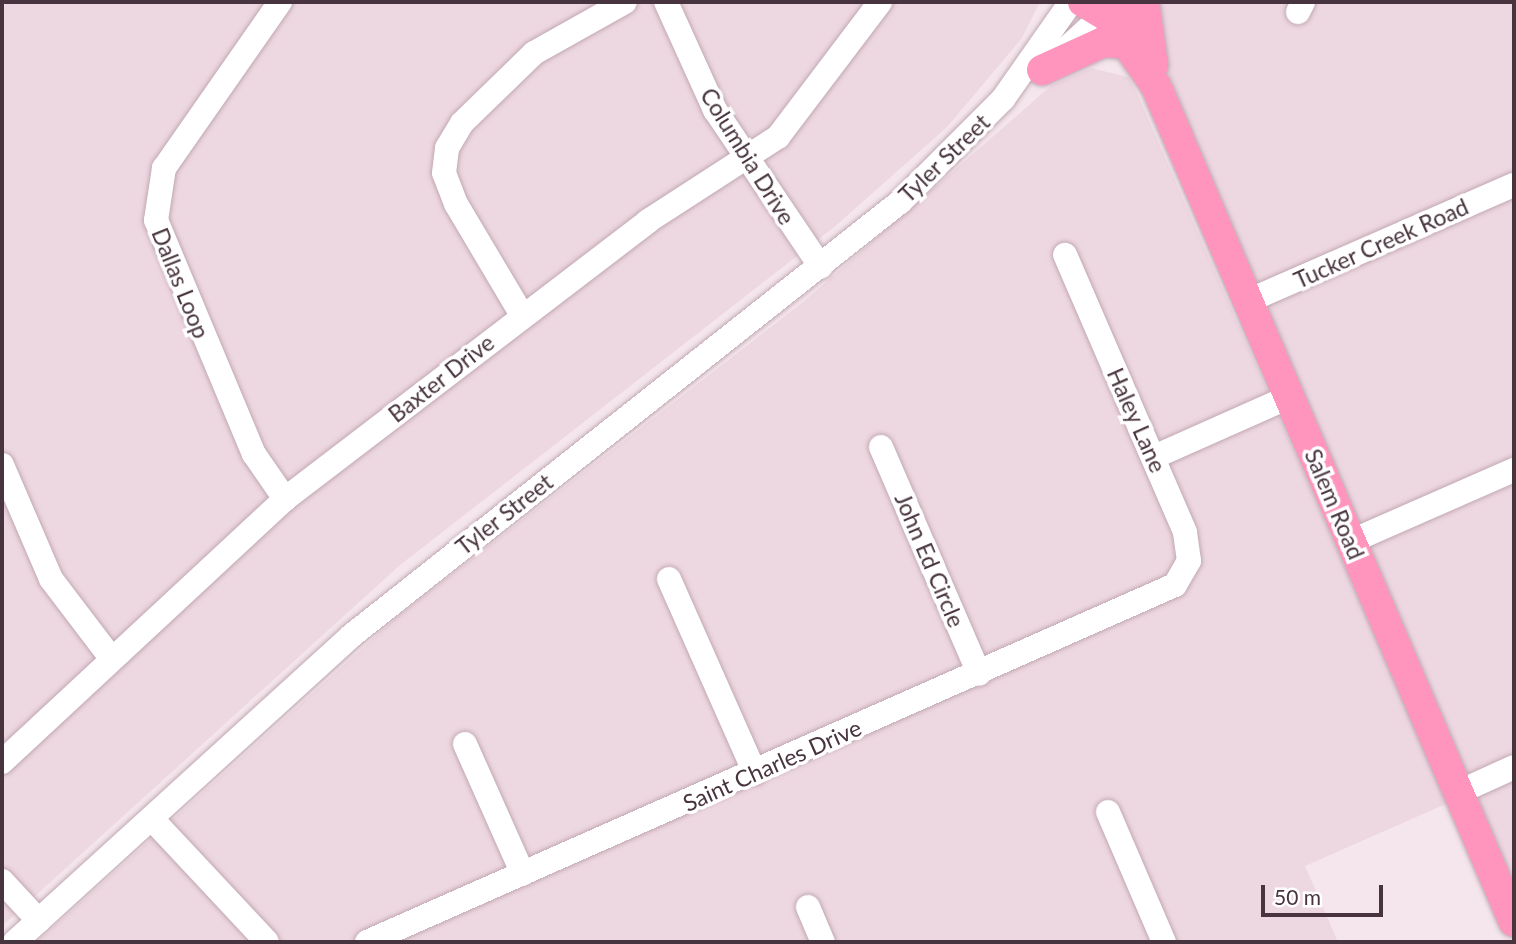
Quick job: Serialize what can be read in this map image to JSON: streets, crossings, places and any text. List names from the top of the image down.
{
  "streets": {
    "main road": ["Salem Road"],
    "street": [
      "Columbia Drive",
      "Tyler Street",
      "Tucker Creek Road",
      "Dallas Loop",
      "Baxter Drive",
      "Haley Lane",
      "John Ed Circle",
      "Saint Charles Drive"
    ]
  },
  "crossings": [
    ["Columbia Drive", "Tyler Street"],
    ["Columbia Drive", "Baxter Drive"],
    ["Tyler Street", "Salem Road"],
    ["Tucker Creek Road", "Salem Road"],
    ["Dallas Loop", "Baxter Drive"],
    ["Haley Lane", "Saint Charles Drive"],
    ["John Ed Circle", "Saint Charles Drive"]
  ],
  "scale_bar": "50 m"
}
